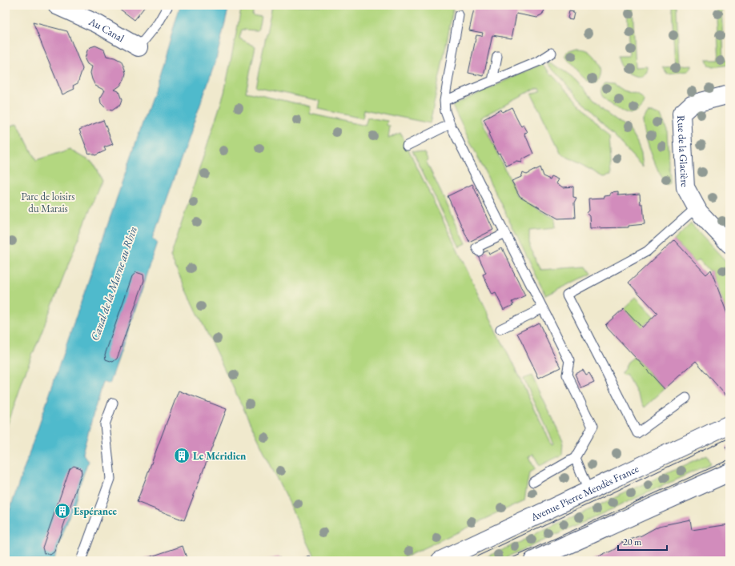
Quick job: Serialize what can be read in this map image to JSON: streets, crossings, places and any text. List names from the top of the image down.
{
  "streets": {
    "main road": ["Au Canal", "Rue de la Glacière", "Avenue Pierre Mendès France"]
  },
  "water": ["Canal de la Marne au Rhin"],
  "parks": ["Parc de loisirs du Marais"],
  "places": {
    "building": ["Le Méridien", "Espérance"]
  },
  "scale_bar": "20 m"
}
